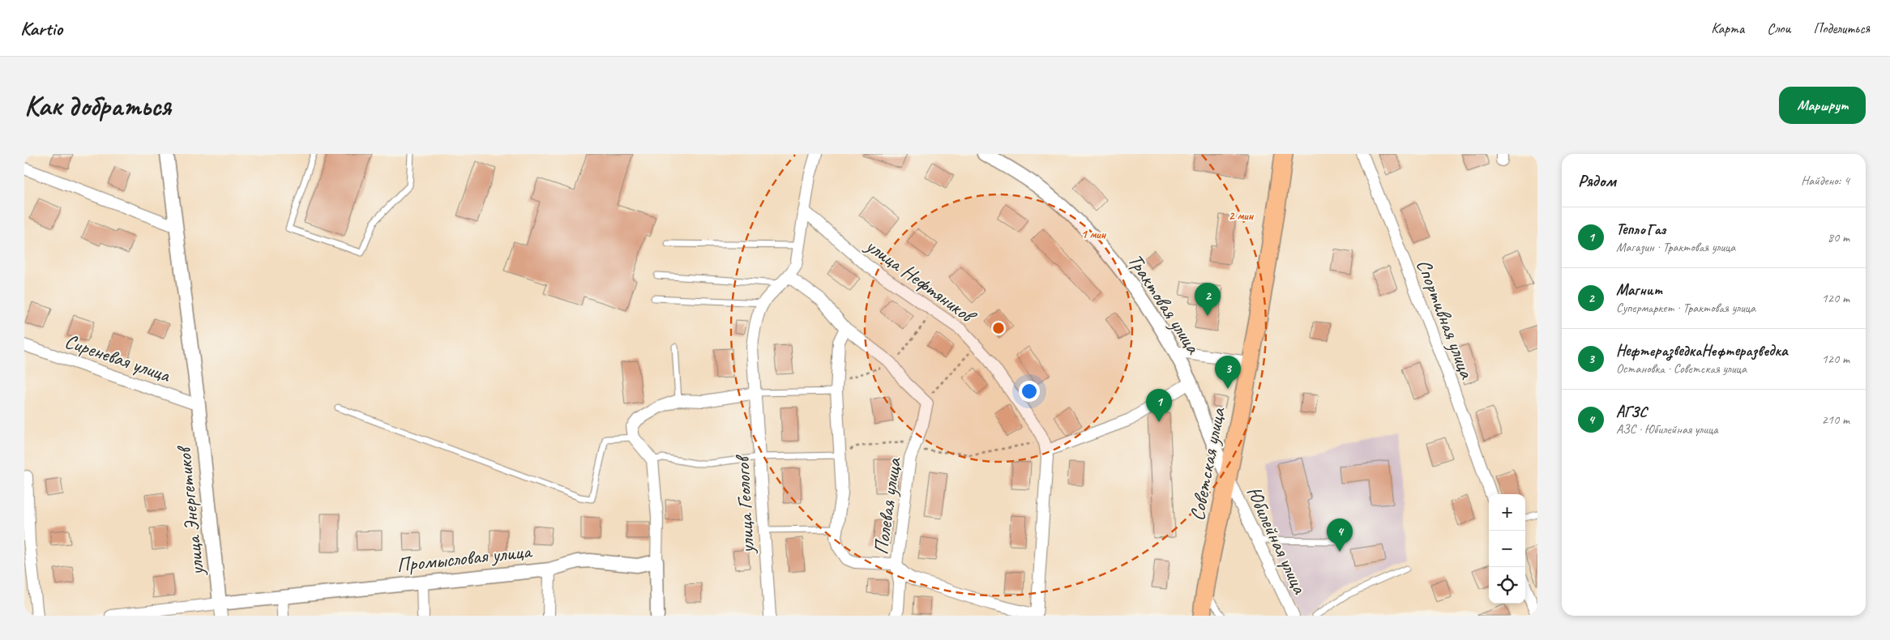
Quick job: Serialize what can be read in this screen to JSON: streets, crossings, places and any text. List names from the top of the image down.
{
  "streets": {
    "main road": ["Советская улица"],
    "street": [
      "улица Нефтяников",
      "Трактовая улица",
      "Спортивная улица",
      "Сиреневая улица",
      "улица Геологов",
      "Полевая улица",
      "улица Энергетиков",
      "Юбилейная улица",
      "Промысловая улица"
    ]
  },
  "crossings": [
    ["улица Нефтяников", "улица Геологов"],
    ["Трактовая улица", "Советская улица"],
    ["Трактовая улица", "Юбилейная улица"],
    ["Сиреневая улица", "улица Энергетиков"],
    ["Советская улица", "Юбилейная улица"],
    ["улица Энергетиков", "Промысловая улица"]
  ],
  "page": {
    "header": "Kartio",
    "nav": ["Карта", "Слои", "Поделиться"],
    "buttons": "Маршрут",
    "title": "Как добраться",
    "heading": ["Рядом", "Найдено: 4"],
    "list": [
      {
        "mark": "1",
        "name": "ТеплоГаз",
        "note": "Магазин · Трактовая улица",
        "value": "80 m"
      },
      {
        "mark": "2",
        "name": "Магнит",
        "note": "Супермаркет · Трактовая улица",
        "value": "120 m"
      },
      {
        "mark": "3",
        "name": "НефтеразведкаНефтеразведка",
        "note": "Остановка · Советская улица",
        "value": "120 m"
      },
      {
        "mark": "4",
        "name": "АГЗС",
        "note": "АЗС · Юбилейная улица",
        "value": "210 m"
      }
    ],
    "pins": [
      "2",
      "3",
      "1",
      "4"
    ],
    "map_buttons": ["+", "−"]
  },
  "rings": ["2 мин", "1 мин"]
}
